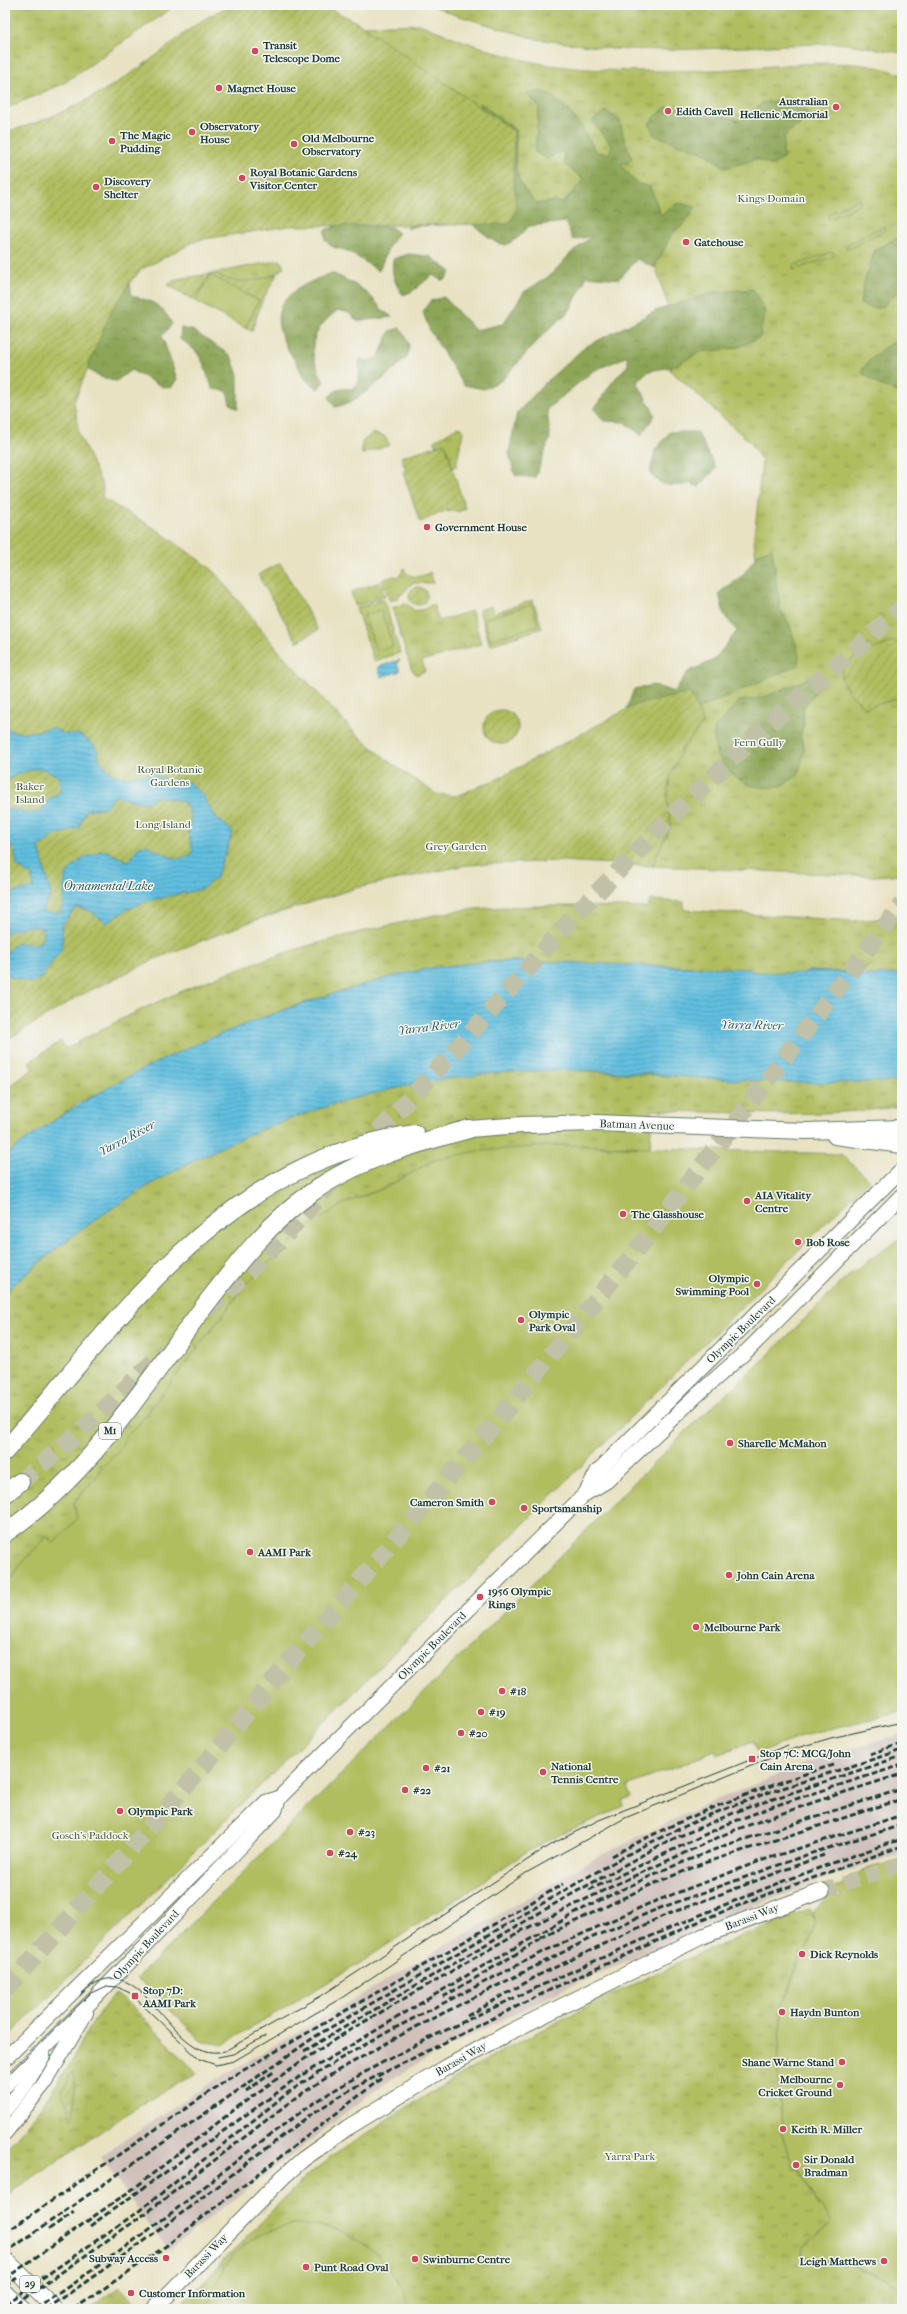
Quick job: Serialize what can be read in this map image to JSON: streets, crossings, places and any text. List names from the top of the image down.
{
  "streets": {
    "highway": ["Batman Avenue", "M1", "29"],
    "main road": ["Olympic Boulevard", "Barassi Way"]
  },
  "crossings": [
    ["Batman Avenue", "M1"]
  ],
  "water": ["Ornamental Lake", "Yarra River"],
  "parks": [
    "Kings Domain",
    "Fern Gully",
    "Royal Botanic Gardens",
    "Baker Island",
    "Long Island",
    "Grey Garden",
    "Gosch's Paddock",
    "Yarra Park"
  ],
  "places": {
    "other": [
      "Transit Telescope Dome",
      "Magnet House",
      "Australian Hellenic Memorial",
      "Edith Cavell",
      "Observatory House",
      "The Magic Pudding",
      "Old Melbourne Observatory",
      "Royal Botanic Gardens Visitor Center",
      "Discovery Shelter",
      "Gatehouse",
      "Government House",
      "AIA Vitality Centre",
      "The Glasshouse",
      "Bob Rose",
      "Olympic Swimming Pool",
      "Olympic Park Oval",
      "Sharelle McMahon",
      "Cameron Smith",
      "Sportsmanship",
      "AAMI Park",
      "John Cain Arena",
      "1956 Olympic Rings",
      "Melbourne Park",
      "#18",
      "#19",
      "#20",
      "#21",
      "National Tennis Centre",
      "#22",
      "Olympic Park",
      "#23",
      "#24",
      "Dick Reynolds",
      "Haydn Bunton",
      "Shane Warne Stand",
      "Melbourne Cricket Ground",
      "Keith R. Miller",
      "Sir Donald Bradman",
      "Subway Access",
      "Swinburne Centre",
      "Leigh Matthews",
      "Punt Road Oval",
      "Customer Information"
    ],
    "transit": ["Stop 7C: MCG/John Cain Arena", "Stop 7D: AAMI Park"]
  }
}
